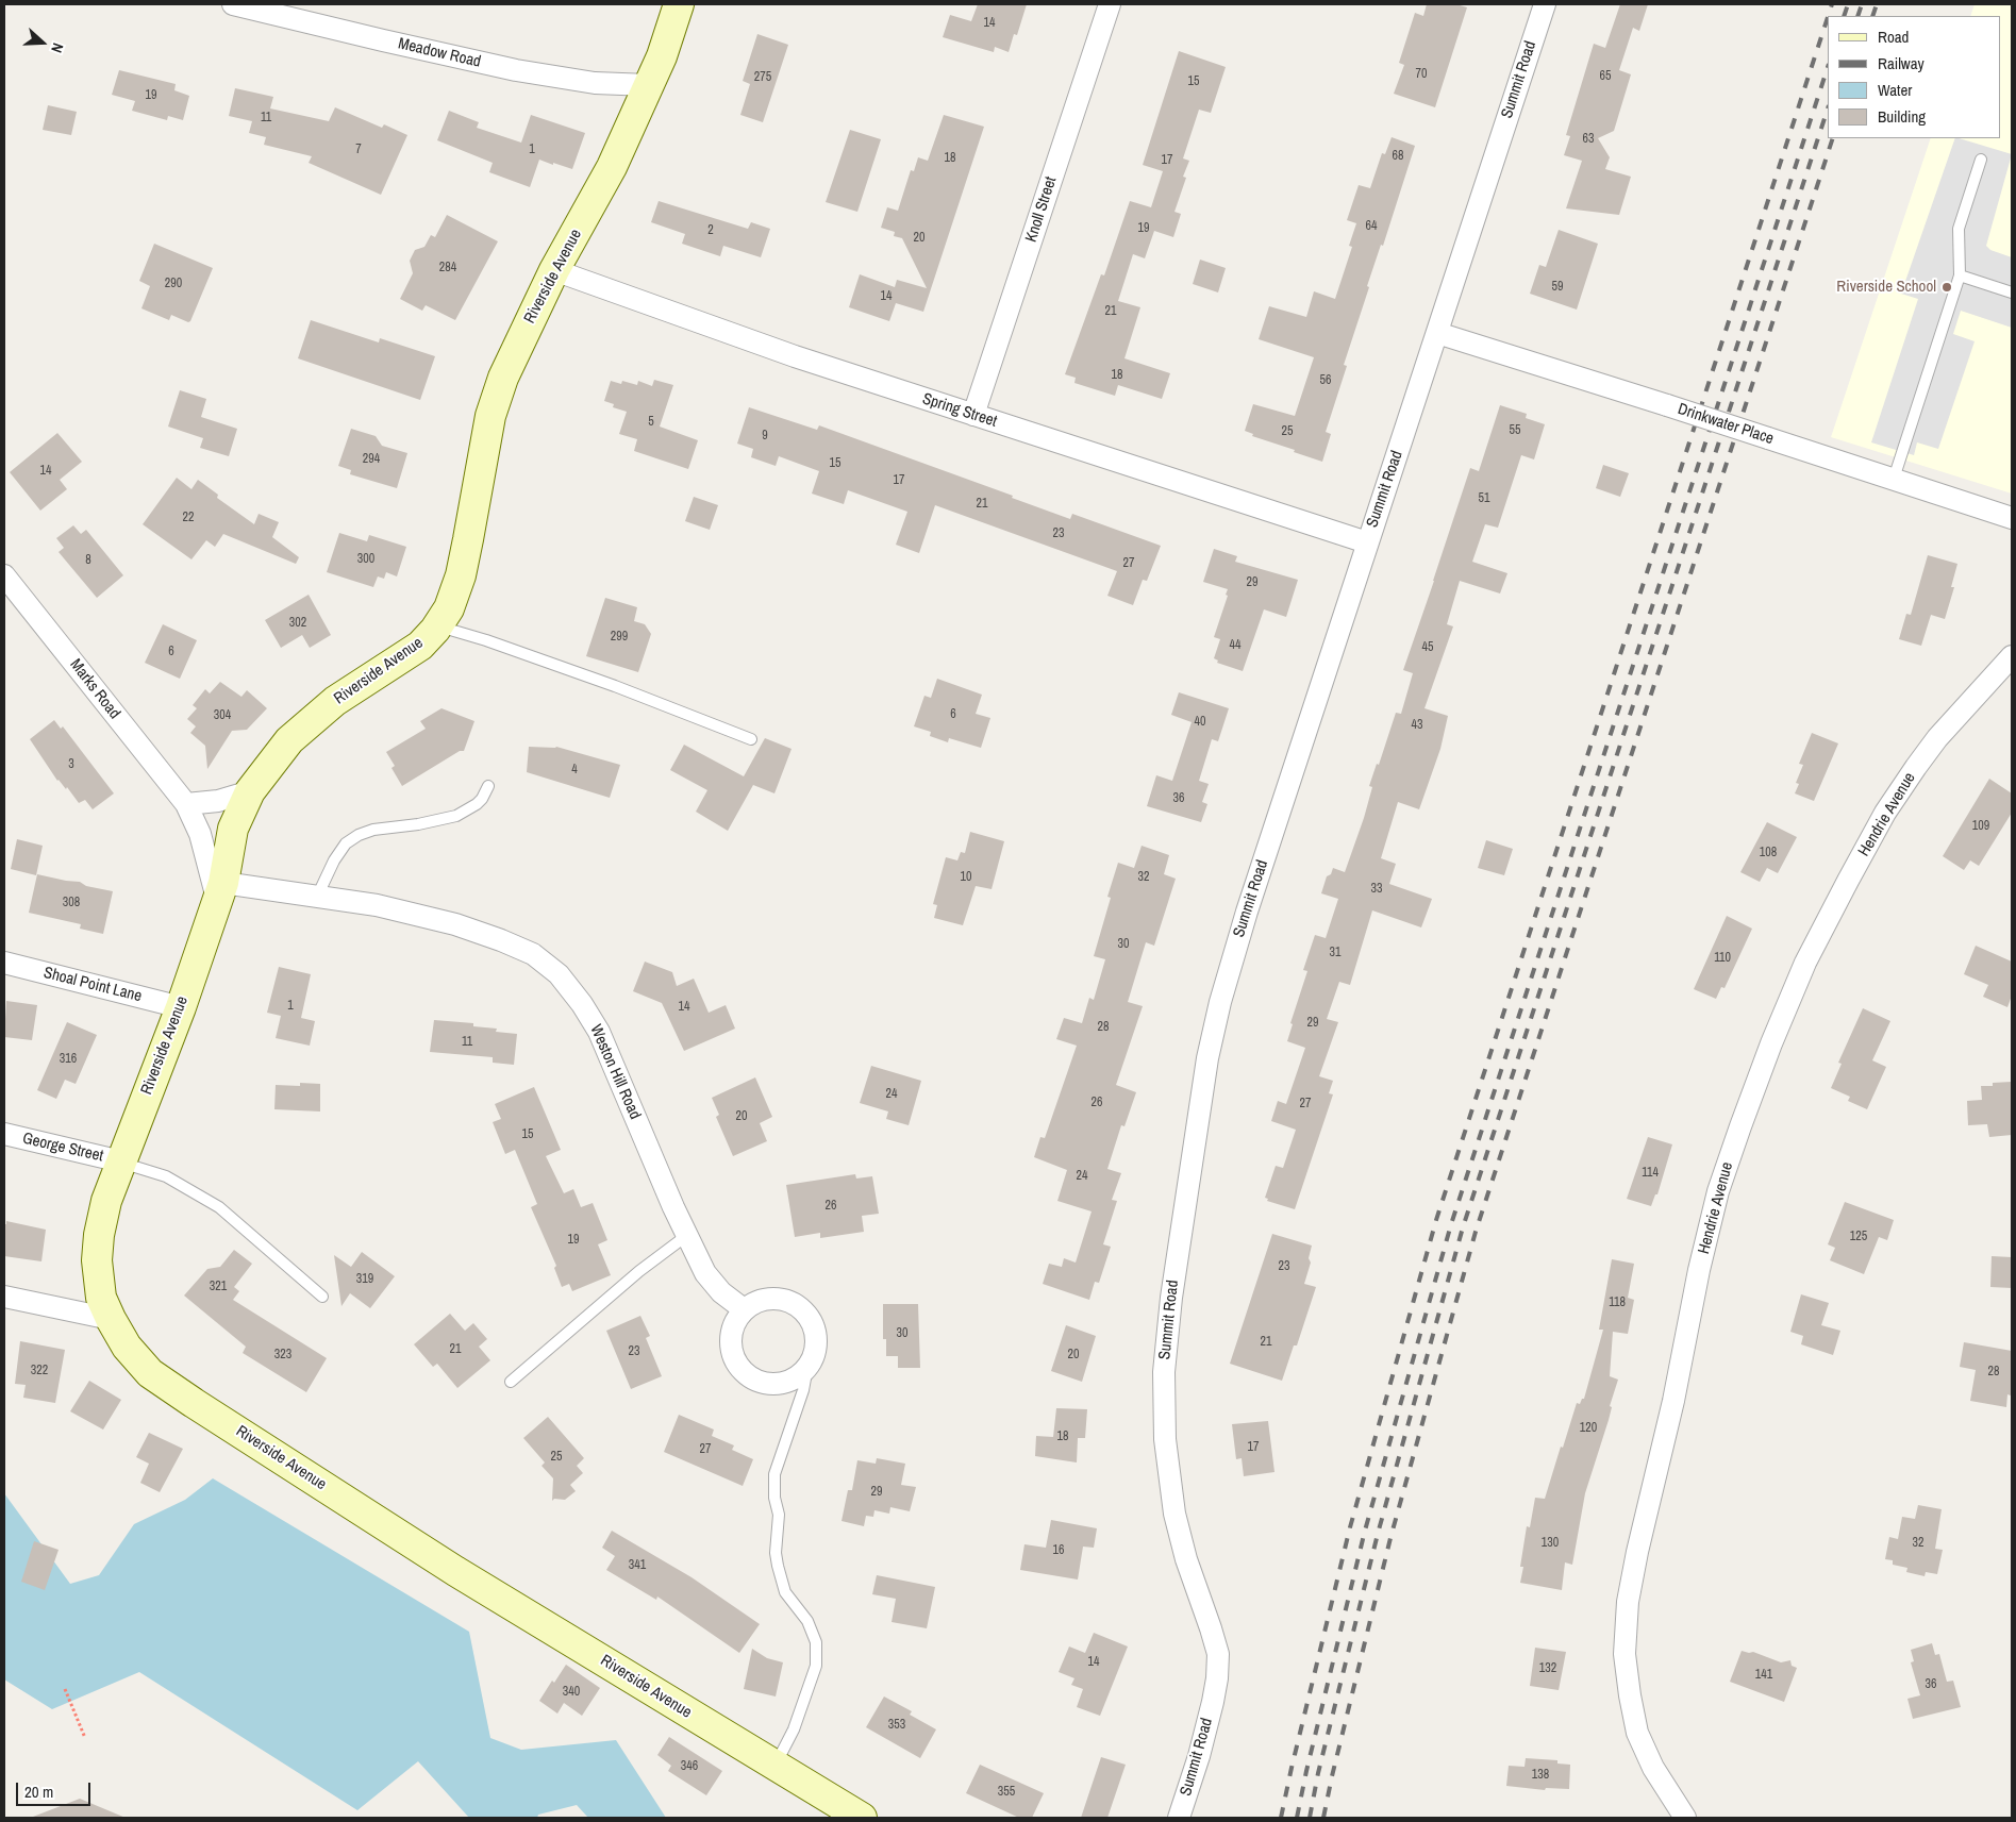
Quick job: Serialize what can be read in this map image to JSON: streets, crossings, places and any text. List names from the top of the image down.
{
  "streets": {
    "street": [
      "Meadow Road",
      "Summit Road",
      "Knoll Street",
      "Riverside Avenue",
      "Spring Street",
      "Drinkwater Place",
      "Marks Road",
      "Hendrie Avenue",
      "Shoal Point Lane",
      "Weston Hill Road",
      "George Street"
    ]
  },
  "crossings": [
    ["Meadow Road", "Riverside Avenue"],
    ["Summit Road", "Spring Street"],
    ["Summit Road", "Drinkwater Place"],
    ["Knoll Street", "Spring Street"],
    ["Riverside Avenue", "Spring Street"],
    ["Riverside Avenue", "Marks Road"],
    ["Riverside Avenue", "Shoal Point Lane"],
    ["Riverside Avenue", "Weston Hill Road"],
    ["Riverside Avenue", "George Street"],
    ["Marks Road", "Weston Hill Road"]
  ],
  "places": ["Riverside School"],
  "house_numbers": [
    "14",
    "70",
    "65",
    "275",
    "15",
    "19",
    "11",
    "63",
    "7",
    "1",
    "68",
    "18",
    "17",
    "64",
    "19",
    "2",
    "20",
    "284",
    "290",
    "59",
    "14",
    "21",
    "18",
    "56",
    "5",
    "55",
    "25",
    "9",
    "294",
    "15",
    "14",
    "17",
    "51",
    "21",
    "22",
    "23",
    "300",
    "8",
    "27",
    "29",
    "302",
    "299",
    "44",
    "45",
    "6",
    "6",
    "304",
    "40",
    "43",
    "3",
    "4",
    "36",
    "109",
    "108",
    "10",
    "32",
    "33",
    "308",
    "30",
    "31",
    "110",
    "1",
    "14",
    "29",
    "28",
    "11",
    "316",
    "24",
    "26",
    "27",
    "20",
    "15",
    "114",
    "24",
    "26",
    "125",
    "19",
    "23",
    "319",
    "321",
    "118",
    "30",
    "21",
    "21",
    "23",
    "323",
    "20",
    "322",
    "28",
    "120",
    "18",
    "17",
    "27",
    "25",
    "29",
    "130",
    "32",
    "16",
    "341",
    "14",
    "132",
    "141",
    "36",
    "340",
    "353",
    "346",
    "138",
    "355"
  ],
  "legend": [
    "Road",
    "Railway",
    "Water",
    "Building"
  ],
  "scale_bar": "20 m",
  "north": "right"
}
